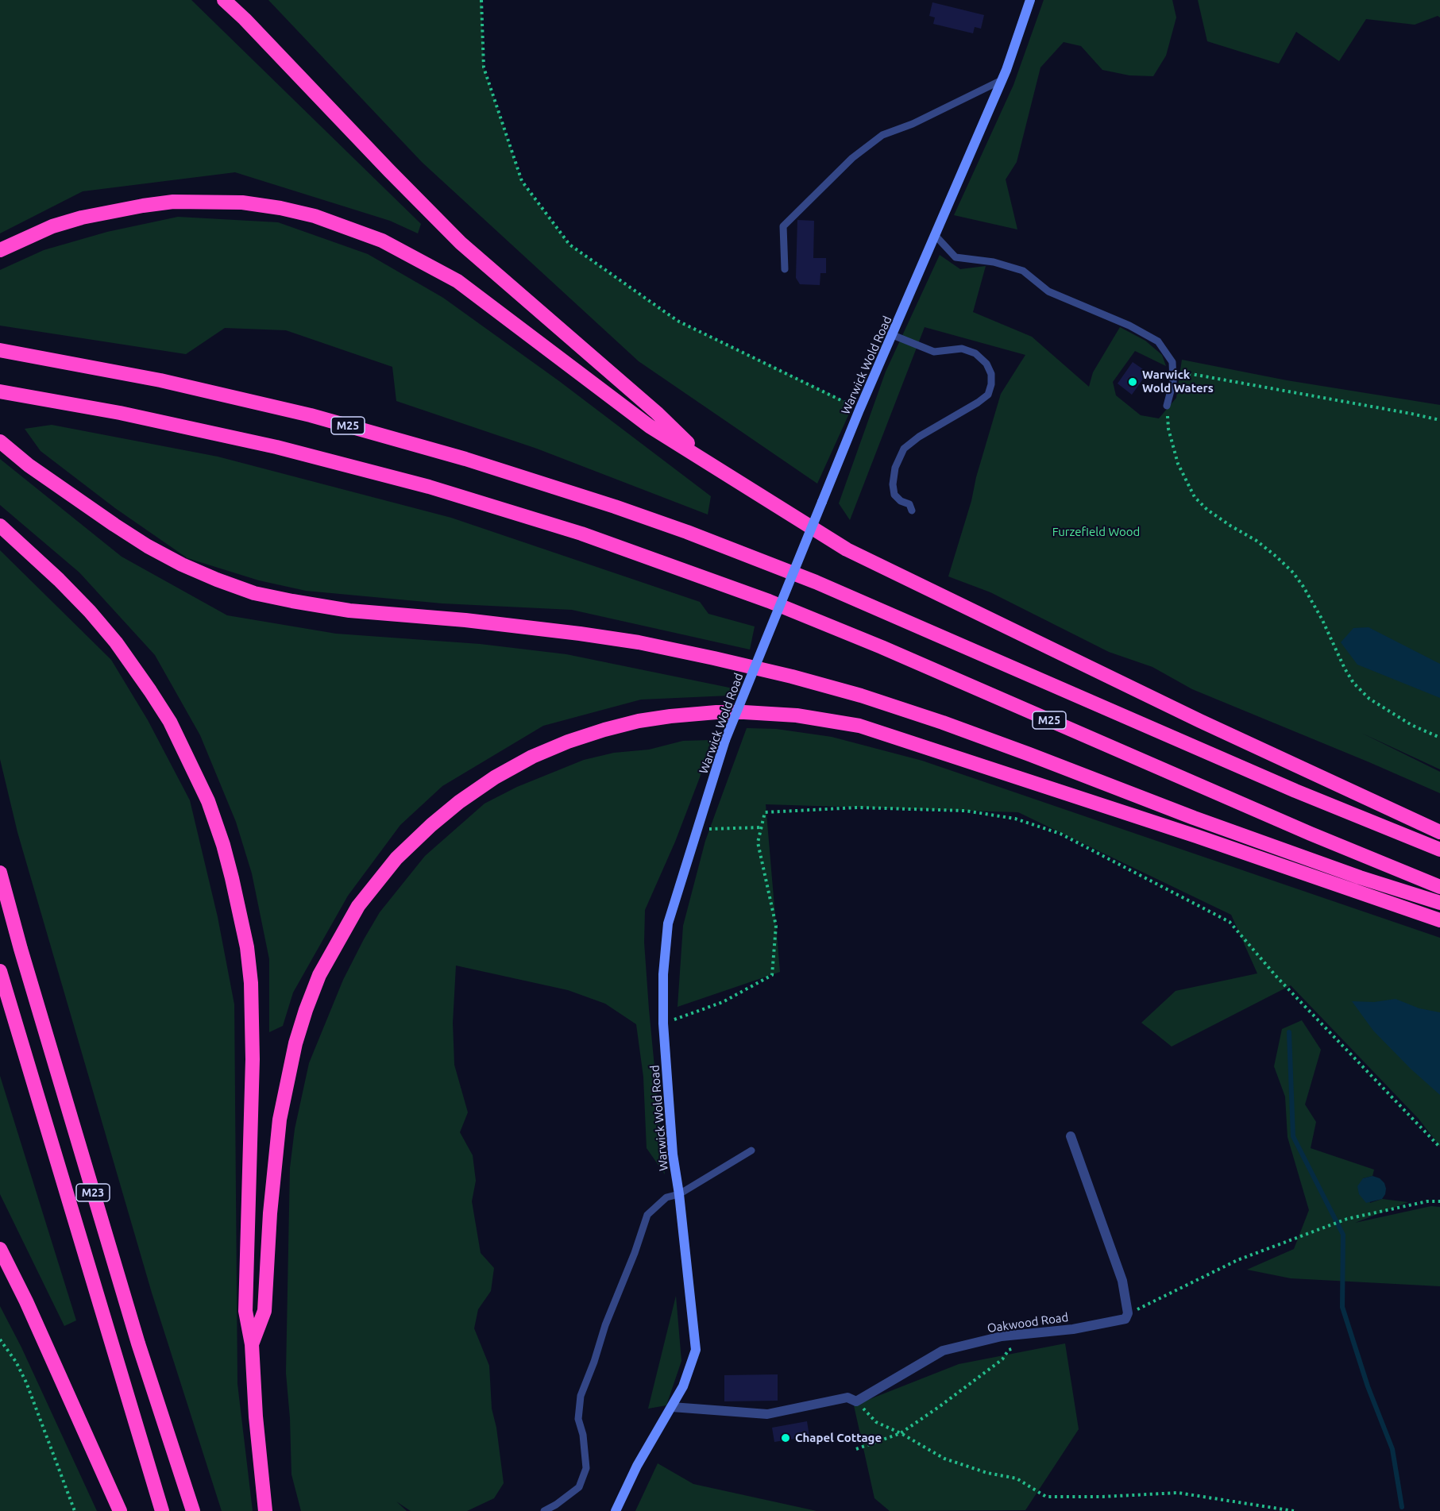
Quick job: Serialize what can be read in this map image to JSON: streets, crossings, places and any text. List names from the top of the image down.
{
  "streets": {
    "highway": ["M25", "M23"],
    "street": ["Warwick Wold Road", "Oakwood Road"]
  },
  "parks": ["Furzefield Wood"],
  "places": ["Warwick Wold Waters", "Chapel Cottage"]
}
